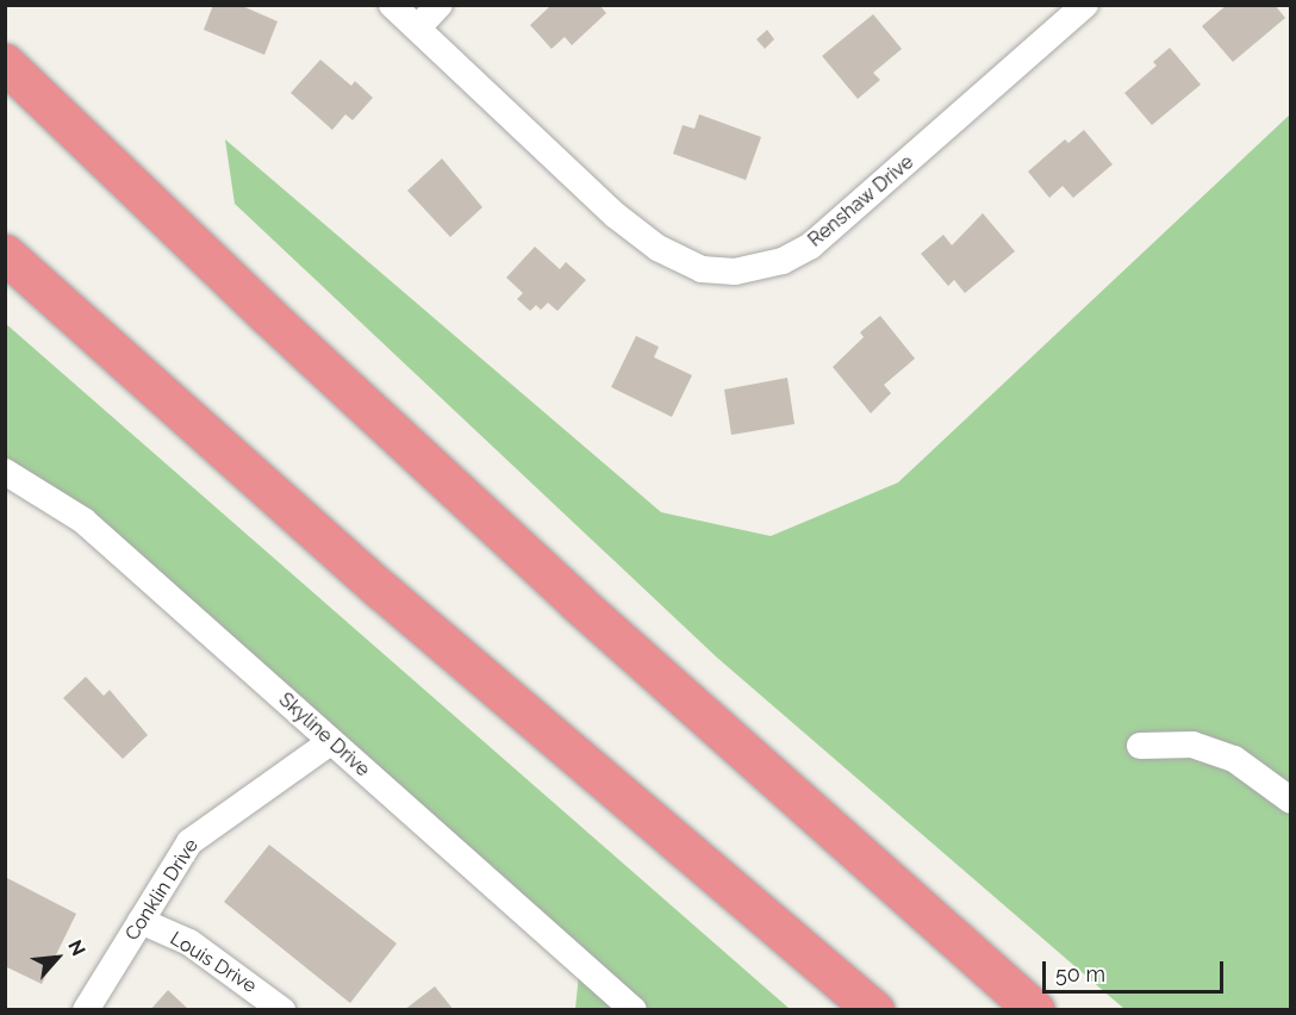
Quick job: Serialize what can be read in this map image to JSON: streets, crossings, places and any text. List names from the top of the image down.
{
  "streets": {
    "street": [
      "Renshaw Drive",
      "Skyline Drive",
      "Conklin Drive",
      "Louis Drive"
    ]
  },
  "crossings": [
    ["Skyline Drive", "Conklin Drive"],
    ["Conklin Drive", "Louis Drive"]
  ],
  "scale_bar": "50 m",
  "north": "top right"
}
